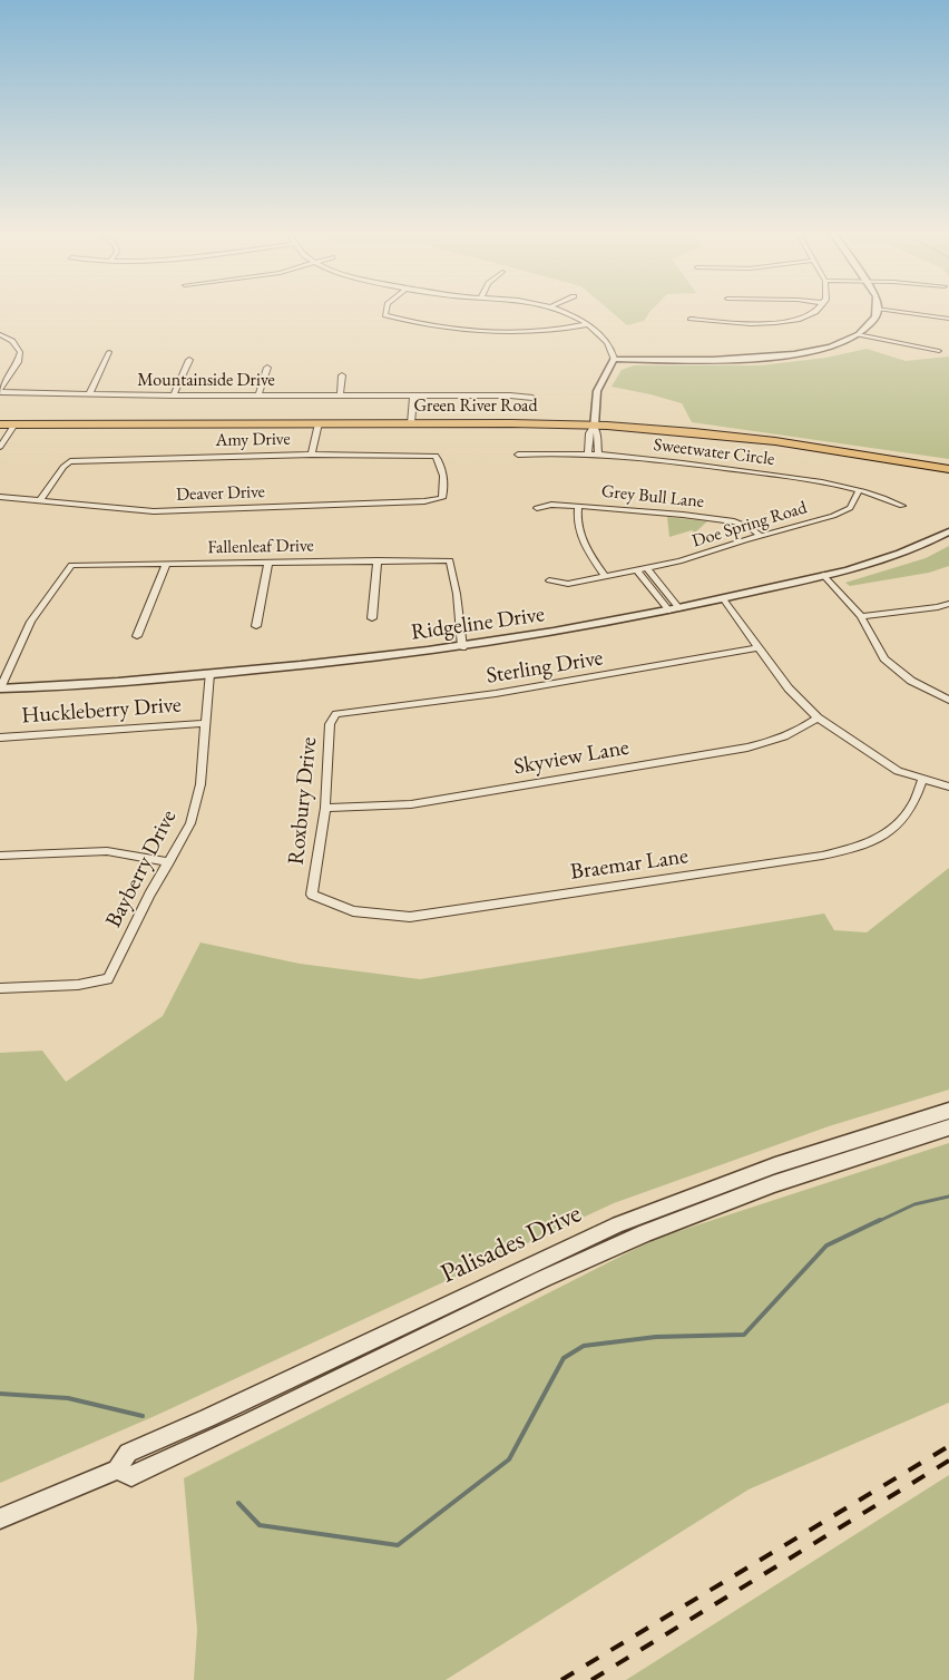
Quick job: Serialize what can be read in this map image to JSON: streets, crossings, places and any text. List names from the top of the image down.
{
  "streets": {
    "main road": ["Green River Road"],
    "street": [
      "Mountainside Drive",
      "Amy Drive",
      "Sweetwater Circle",
      "Deaver Drive",
      "Grey Bull Lane",
      "Doe Spring Road",
      "Fallenleaf Drive",
      "Ridgeline Drive",
      "Sterling Drive",
      "Huckleberry Drive",
      "Skyview Lane",
      "Roxbury Drive",
      "Braemar Lane",
      "Bayberry Drive",
      "Palisades Drive"
    ]
  },
  "crossings": [
    ["Amy Drive", "Deaver Drive"],
    ["Sweetwater Circle", "Doe Spring Road"],
    ["Grey Bull Lane", "Doe Spring Road"],
    ["Fallenleaf Drive", "Ridgeline Drive"],
    ["Ridgeline Drive", "Bayberry Drive"],
    ["Sterling Drive", "Roxbury Drive"],
    ["Huckleberry Drive", "Bayberry Drive"],
    ["Skyview Lane", "Roxbury Drive"],
    ["Roxbury Drive", "Braemar Lane"]
  ]
}
